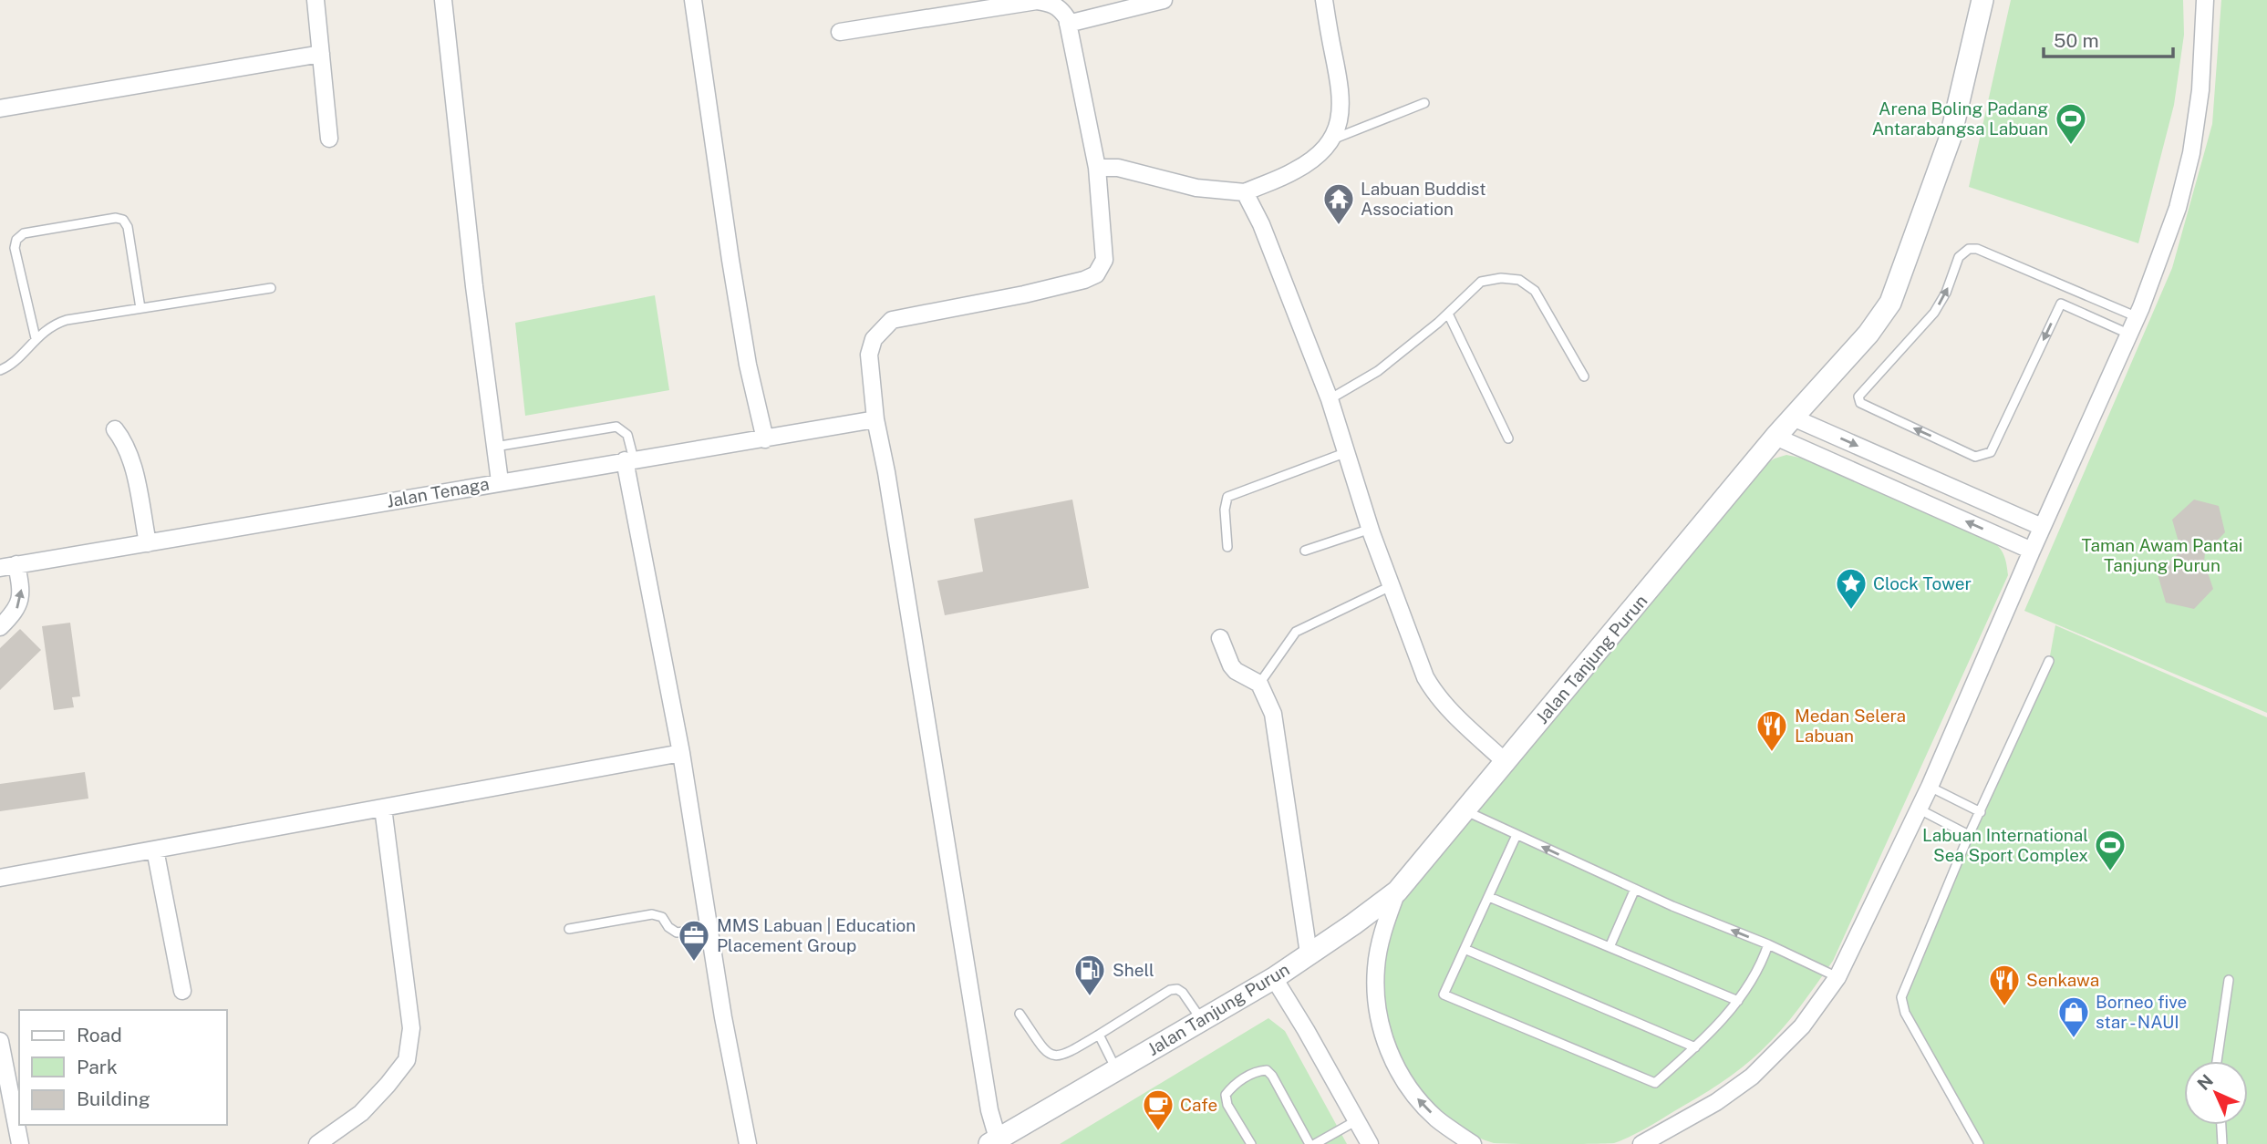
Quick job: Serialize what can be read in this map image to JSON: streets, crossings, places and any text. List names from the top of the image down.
{
  "streets": {
    "street": ["Jalan Tenaga", "Jalan Tanjung Purun"]
  },
  "parks": ["Taman Awam Pantai Tanjung Purun"],
  "places": {
    "sports": ["Arena Boling Padang Antarabangsa Labuan", "Labuan International Sea Sport Complex"],
    "temple": ["Labuan Buddist Association"],
    "place": ["Clock Tower"],
    "restaurant": ["Medan Selera Labuan", "Senkawa"],
    "office": ["MMS Labuan | Education Placement Group"],
    "fuel station": ["Shell"],
    "shop": ["Borneo five star - NAUI"],
    "cafe": ["Cafe"]
  },
  "legend": ["Road", "Park", "Building"],
  "scale_bar": "50 m",
  "north": "top left"
}
